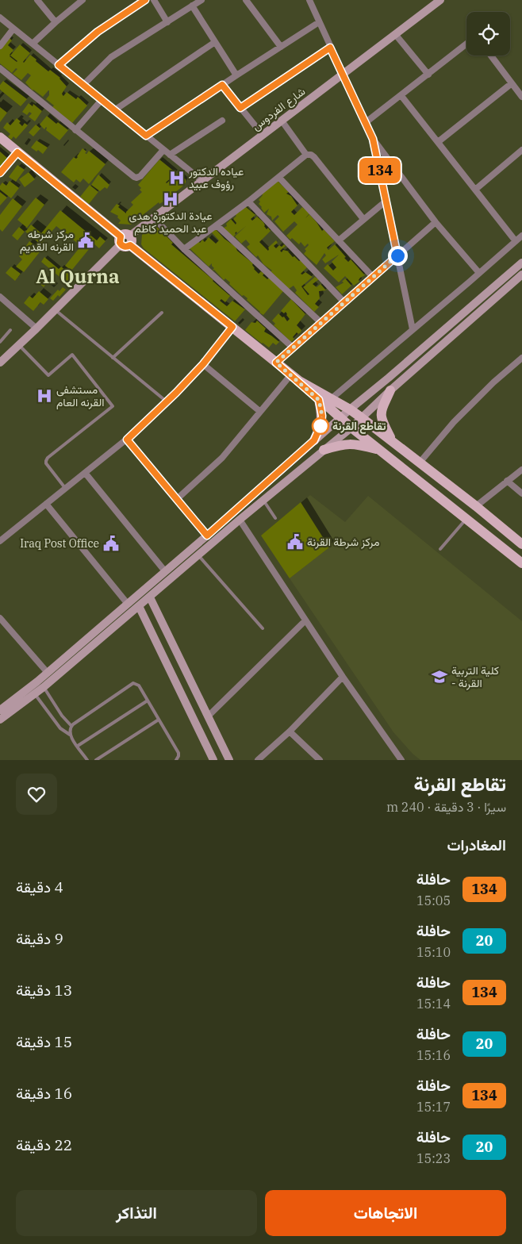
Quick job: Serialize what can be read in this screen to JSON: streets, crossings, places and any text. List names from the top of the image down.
{
  "streets": {
    "main road": ["شارع الفردوس"]
  },
  "districts": ["Al Qurna"],
  "places": {
    "hospital": ["عياده الدكتور رؤوف عبيد", "عيادة الدكتورة هدى عبد الحميد كاظم", "مستشفى القرنه العام"],
    "public building": ["مركز شرطه القرنه القديم", "مركز شرطة القرنة", "Iraq Post Office"],
    "other": ["تقاطع القرنة"],
    "school or university": ["كلية التربية - القرنة"]
  },
  "lines": ["bus line 134"],
  "page": {
    "on_map": "134",
    "heading": [
      ["تقاطع القرنة", "سيرًا · 3 دقيقة · 240 m"],
      "المغادرات"
    ],
    "list": [
      {
        "mark": "134",
        "name": "حافلة",
        "note": "15:05",
        "value": "4 دقيقة"
      },
      {
        "mark": "20",
        "name": "حافلة",
        "note": "15:10",
        "value": "9 دقيقة"
      },
      {
        "mark": "134",
        "name": "حافلة",
        "note": "15:14",
        "value": "13 دقيقة"
      },
      {
        "mark": "20",
        "name": "حافلة",
        "note": "15:16",
        "value": "15 دقيقة"
      },
      {
        "mark": "134",
        "name": "حافلة",
        "note": "15:17",
        "value": "16 دقيقة"
      },
      {
        "mark": "20",
        "name": "حافلة",
        "note": "15:23",
        "value": "22 دقيقة"
      }
    ],
    "buttons": ["الاتجاهات", "التذاكر"]
  }
}
